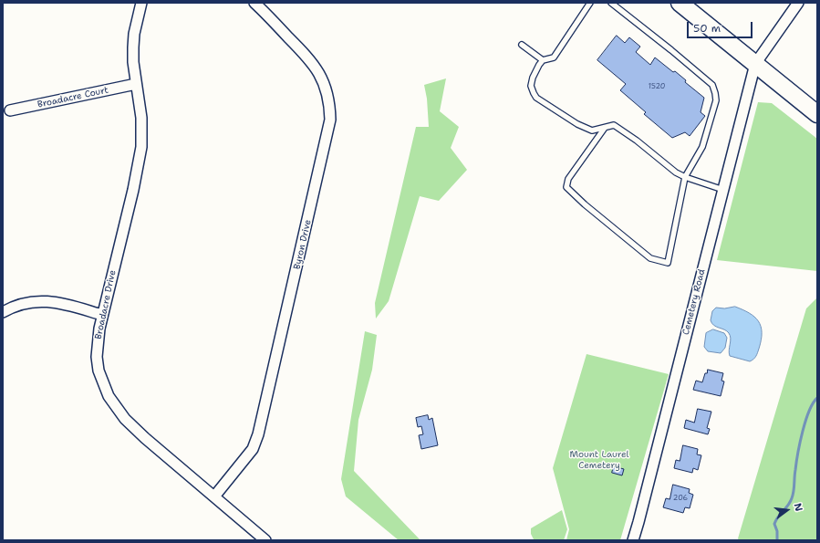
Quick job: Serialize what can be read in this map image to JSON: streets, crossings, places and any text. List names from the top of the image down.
{
  "streets": {
    "street": [
      "Broadacre Court",
      "Byron Drive",
      "Cemetery Road",
      "Broadacre Drive"
    ]
  },
  "crossings": [
    ["Broadacre Court", "Broadacre Drive"],
    ["Byron Drive", "Broadacre Drive"]
  ],
  "parks": ["Mount Laurel Cemetery"],
  "house_numbers": ["1520", "206"],
  "scale_bar": "50 m",
  "north": "right"
}
